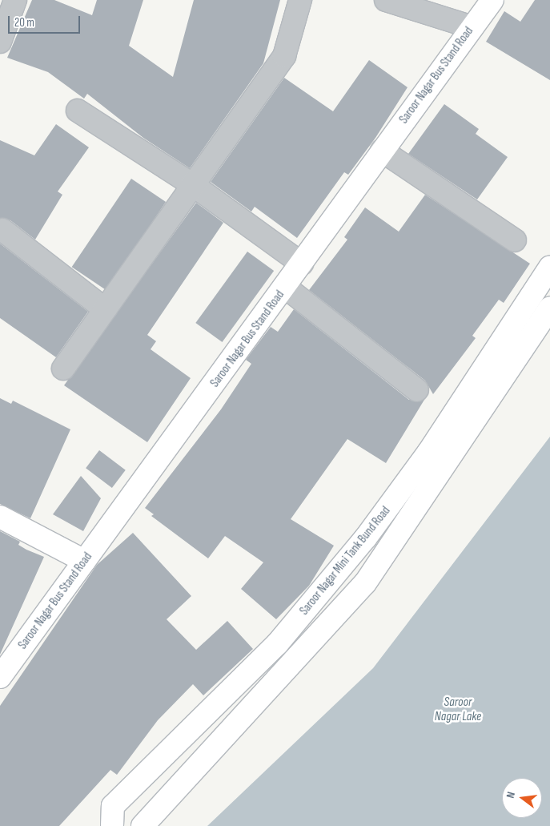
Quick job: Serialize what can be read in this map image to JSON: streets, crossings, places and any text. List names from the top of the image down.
{
  "streets": {
    "main road": ["Saroor Nagar Bus Stand Road", "Saroor Nagar Mini Tank Bund Road"]
  },
  "water": ["Saroor Nagar Lake"],
  "scale_bar": "20 m",
  "north": "left"
}
